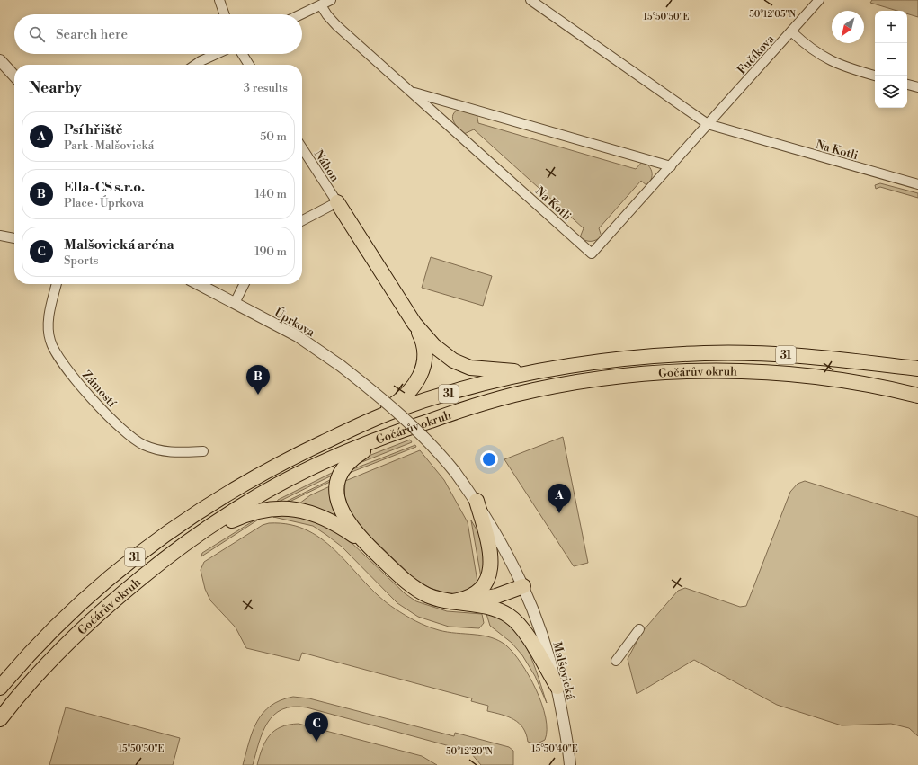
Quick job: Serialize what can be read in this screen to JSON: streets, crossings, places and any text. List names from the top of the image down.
{
  "streets": {
    "main road": ["31", "Gočárův okruh"],
    "street": [
      "Fučíkova",
      "Na Kotli",
      "Náhon",
      "Úprkova",
      "Zámostí",
      "Malšovická"
    ]
  },
  "crossings": [
    ["Fučíkova", "Na Kotli"],
    ["Úprkova", "Malšovická"]
  ],
  "north": "bottom left",
  "page": {
    "map_buttons": ["+", "−"],
    "search": "Search here",
    "heading": ["Nearby", "3 results"],
    "list": [
      {
        "mark": "A",
        "name": "Psí hřiště",
        "note": "Park · Malšovická",
        "value": "50 m"
      },
      {
        "mark": "B",
        "name": "Ella-CS s.r.o.",
        "note": "Place · Úprkova",
        "value": "140 m"
      },
      {
        "mark": "C",
        "name": "Malšovická aréna",
        "note": "Sports",
        "value": "190 m"
      }
    ],
    "pins": ["B", "A", "C"]
  },
  "coordinates": [
    "50°12'05\"N",
    "15°50'50\"E",
    "15°50'40\"E",
    "50°12'20\"N"
  ]
}
